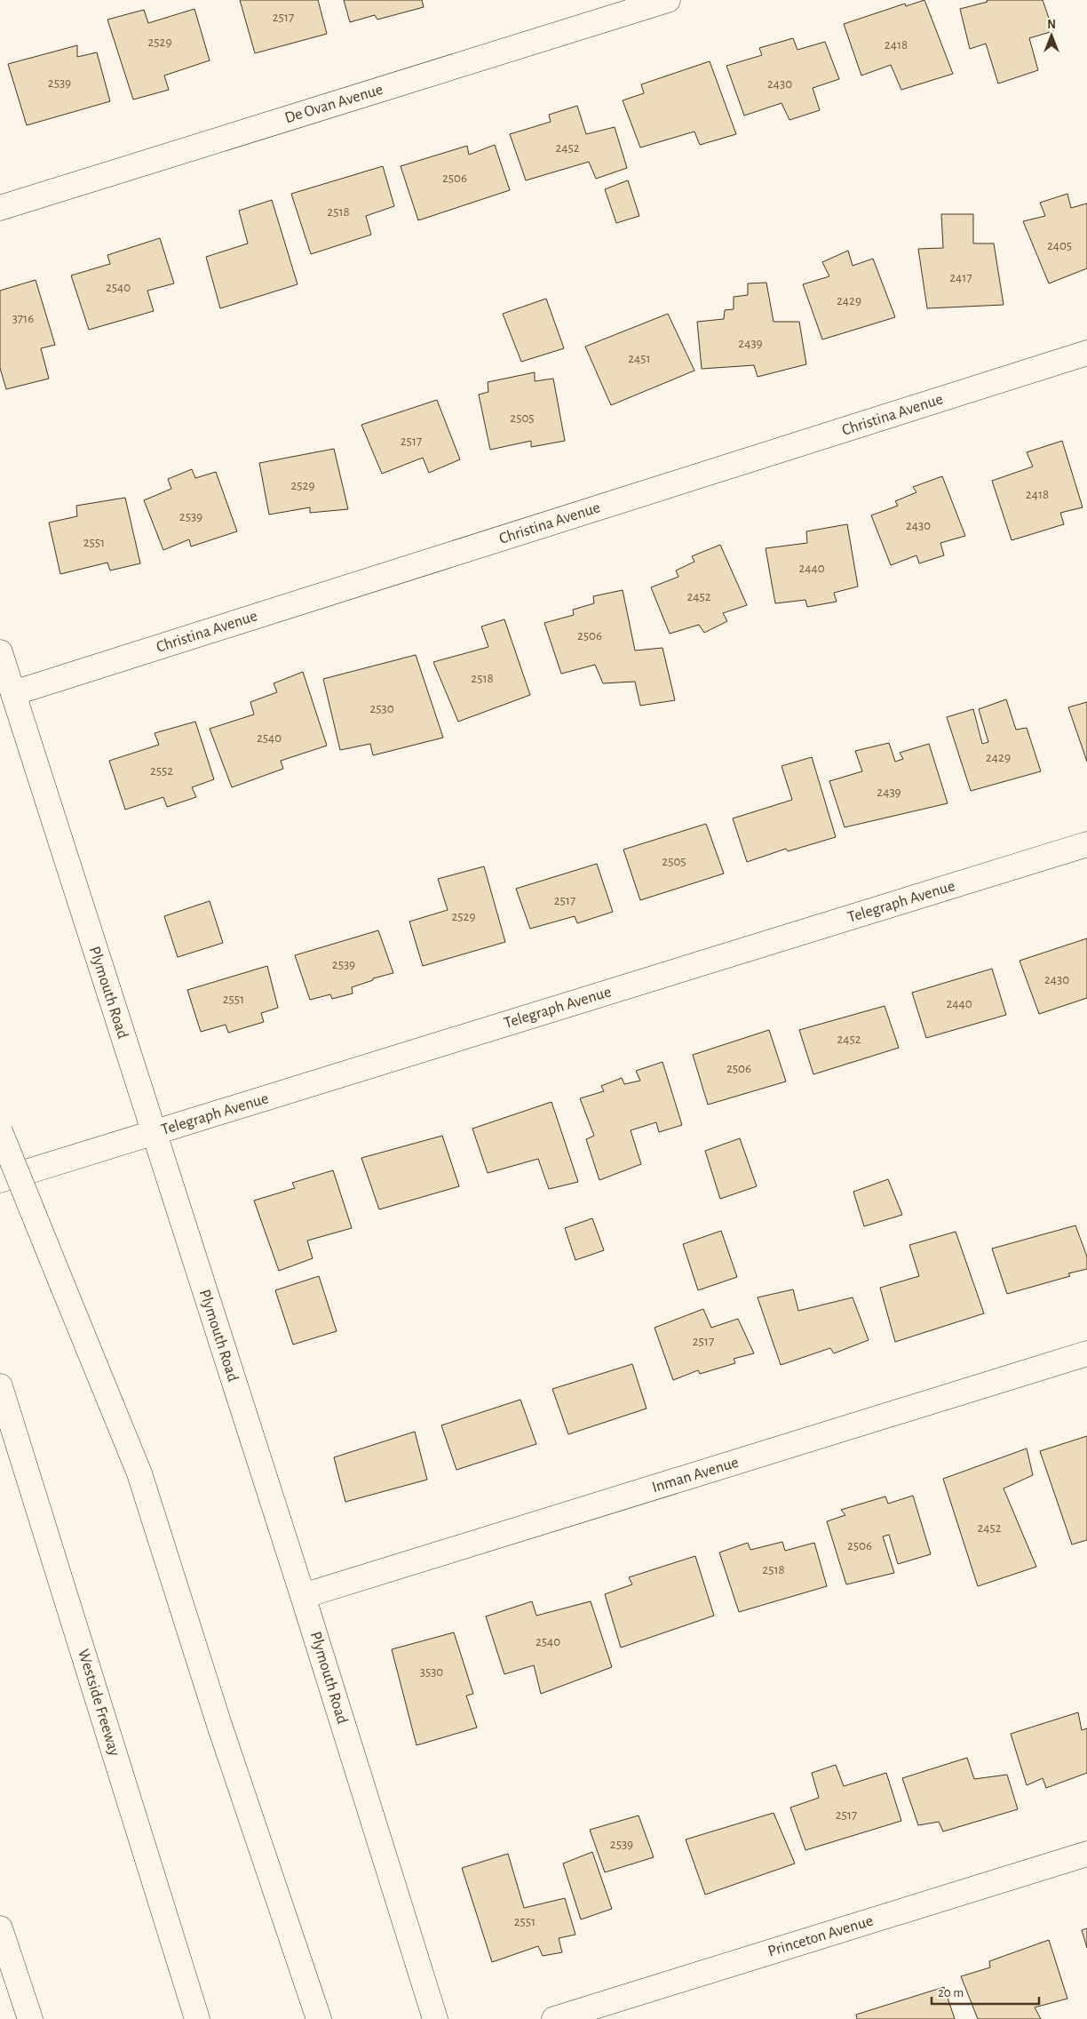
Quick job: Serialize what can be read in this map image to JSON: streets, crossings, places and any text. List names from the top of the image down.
{
  "streets": {
    "main road": [
      "De Ovan Avenue",
      "Christina Avenue",
      "Telegraph Avenue",
      "Plymouth Road",
      "Inman Avenue",
      "Westside Freeway",
      "Princeton Avenue"
    ]
  },
  "crossings": [
    ["Christina Avenue", "Plymouth Road"],
    ["Telegraph Avenue", "Plymouth Road"],
    ["Plymouth Road", "Inman Avenue"]
  ],
  "house_numbers": [
    "2517",
    "2529",
    "2418",
    "2539",
    "2430",
    "2452",
    "2506",
    "2518",
    "2405",
    "2417",
    "2540",
    "2429",
    "3716",
    "2439",
    "2451",
    "2505",
    "2517",
    "2529",
    "2418",
    "2539",
    "2430",
    "2551",
    "2440",
    "2452",
    "2506",
    "2518",
    "2530",
    "2540",
    "2429",
    "2552",
    "2439",
    "2505",
    "2517",
    "2529",
    "2539",
    "2430",
    "2551",
    "2440",
    "2452",
    "2506",
    "2517",
    "2452",
    "2506",
    "2518",
    "2540",
    "3530",
    "2517",
    "2539",
    "2551"
  ],
  "scale_bar": "20 m",
  "north": "top"
}
